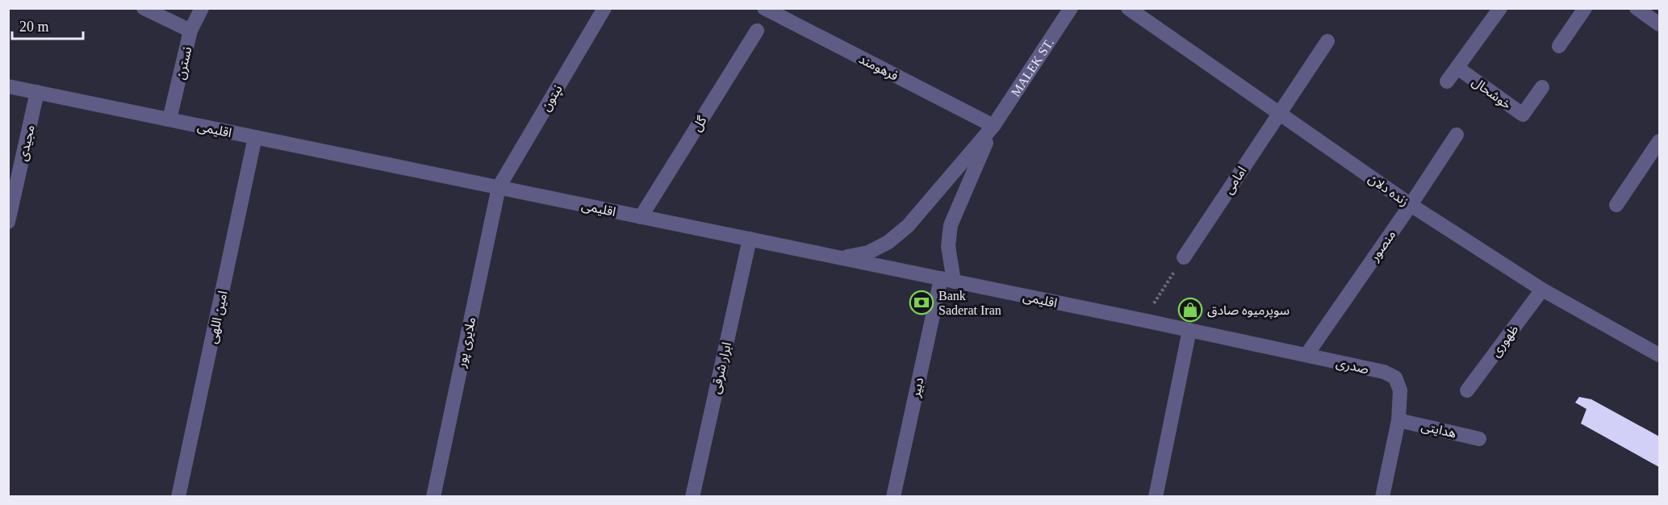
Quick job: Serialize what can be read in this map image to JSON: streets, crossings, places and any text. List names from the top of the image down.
{
  "streets": {
    "street": [
      "نسترن",
      "فرهومند",
      "MALEK ST.",
      "خوشحال",
      "نپتون",
      "گل",
      "اقلیمی",
      "مجیدی",
      "امامی",
      "زنده دلان",
      "منصور",
      "امین اللهی",
      "ظهوری",
      "ملایری پور",
      "صدری",
      "ابرار شرقی",
      "دبیر",
      "هدایتی"
    ]
  },
  "crossings": [
    ["نسترن", "اقلیمی"],
    ["فرهومند", "MALEK ST."],
    ["نپتون", "اقلیمی"],
    ["نپتون", "ملایری پور"],
    ["گل", "اقلیمی"],
    ["اقلیمی", "مجیدی"],
    ["اقلیمی", "امین اللهی"],
    ["اقلیمی", "ملایری پور"],
    ["اقلیمی", "صدری"],
    ["اقلیمی", "ابرار شرقی"],
    ["اقلیمی", "دبیر"],
    ["امامی", "زنده دلان"],
    ["زنده دلان", "منصور"],
    ["زنده دلان", "ظهوری"],
    ["منصور", "صدری"],
    ["صدری", "هدایتی"]
  ],
  "places": {
    "bank": ["Bank Saderat Iran"],
    "shop": ["سوپرمیوه صادق"]
  },
  "scale_bar": "20 m"
}
